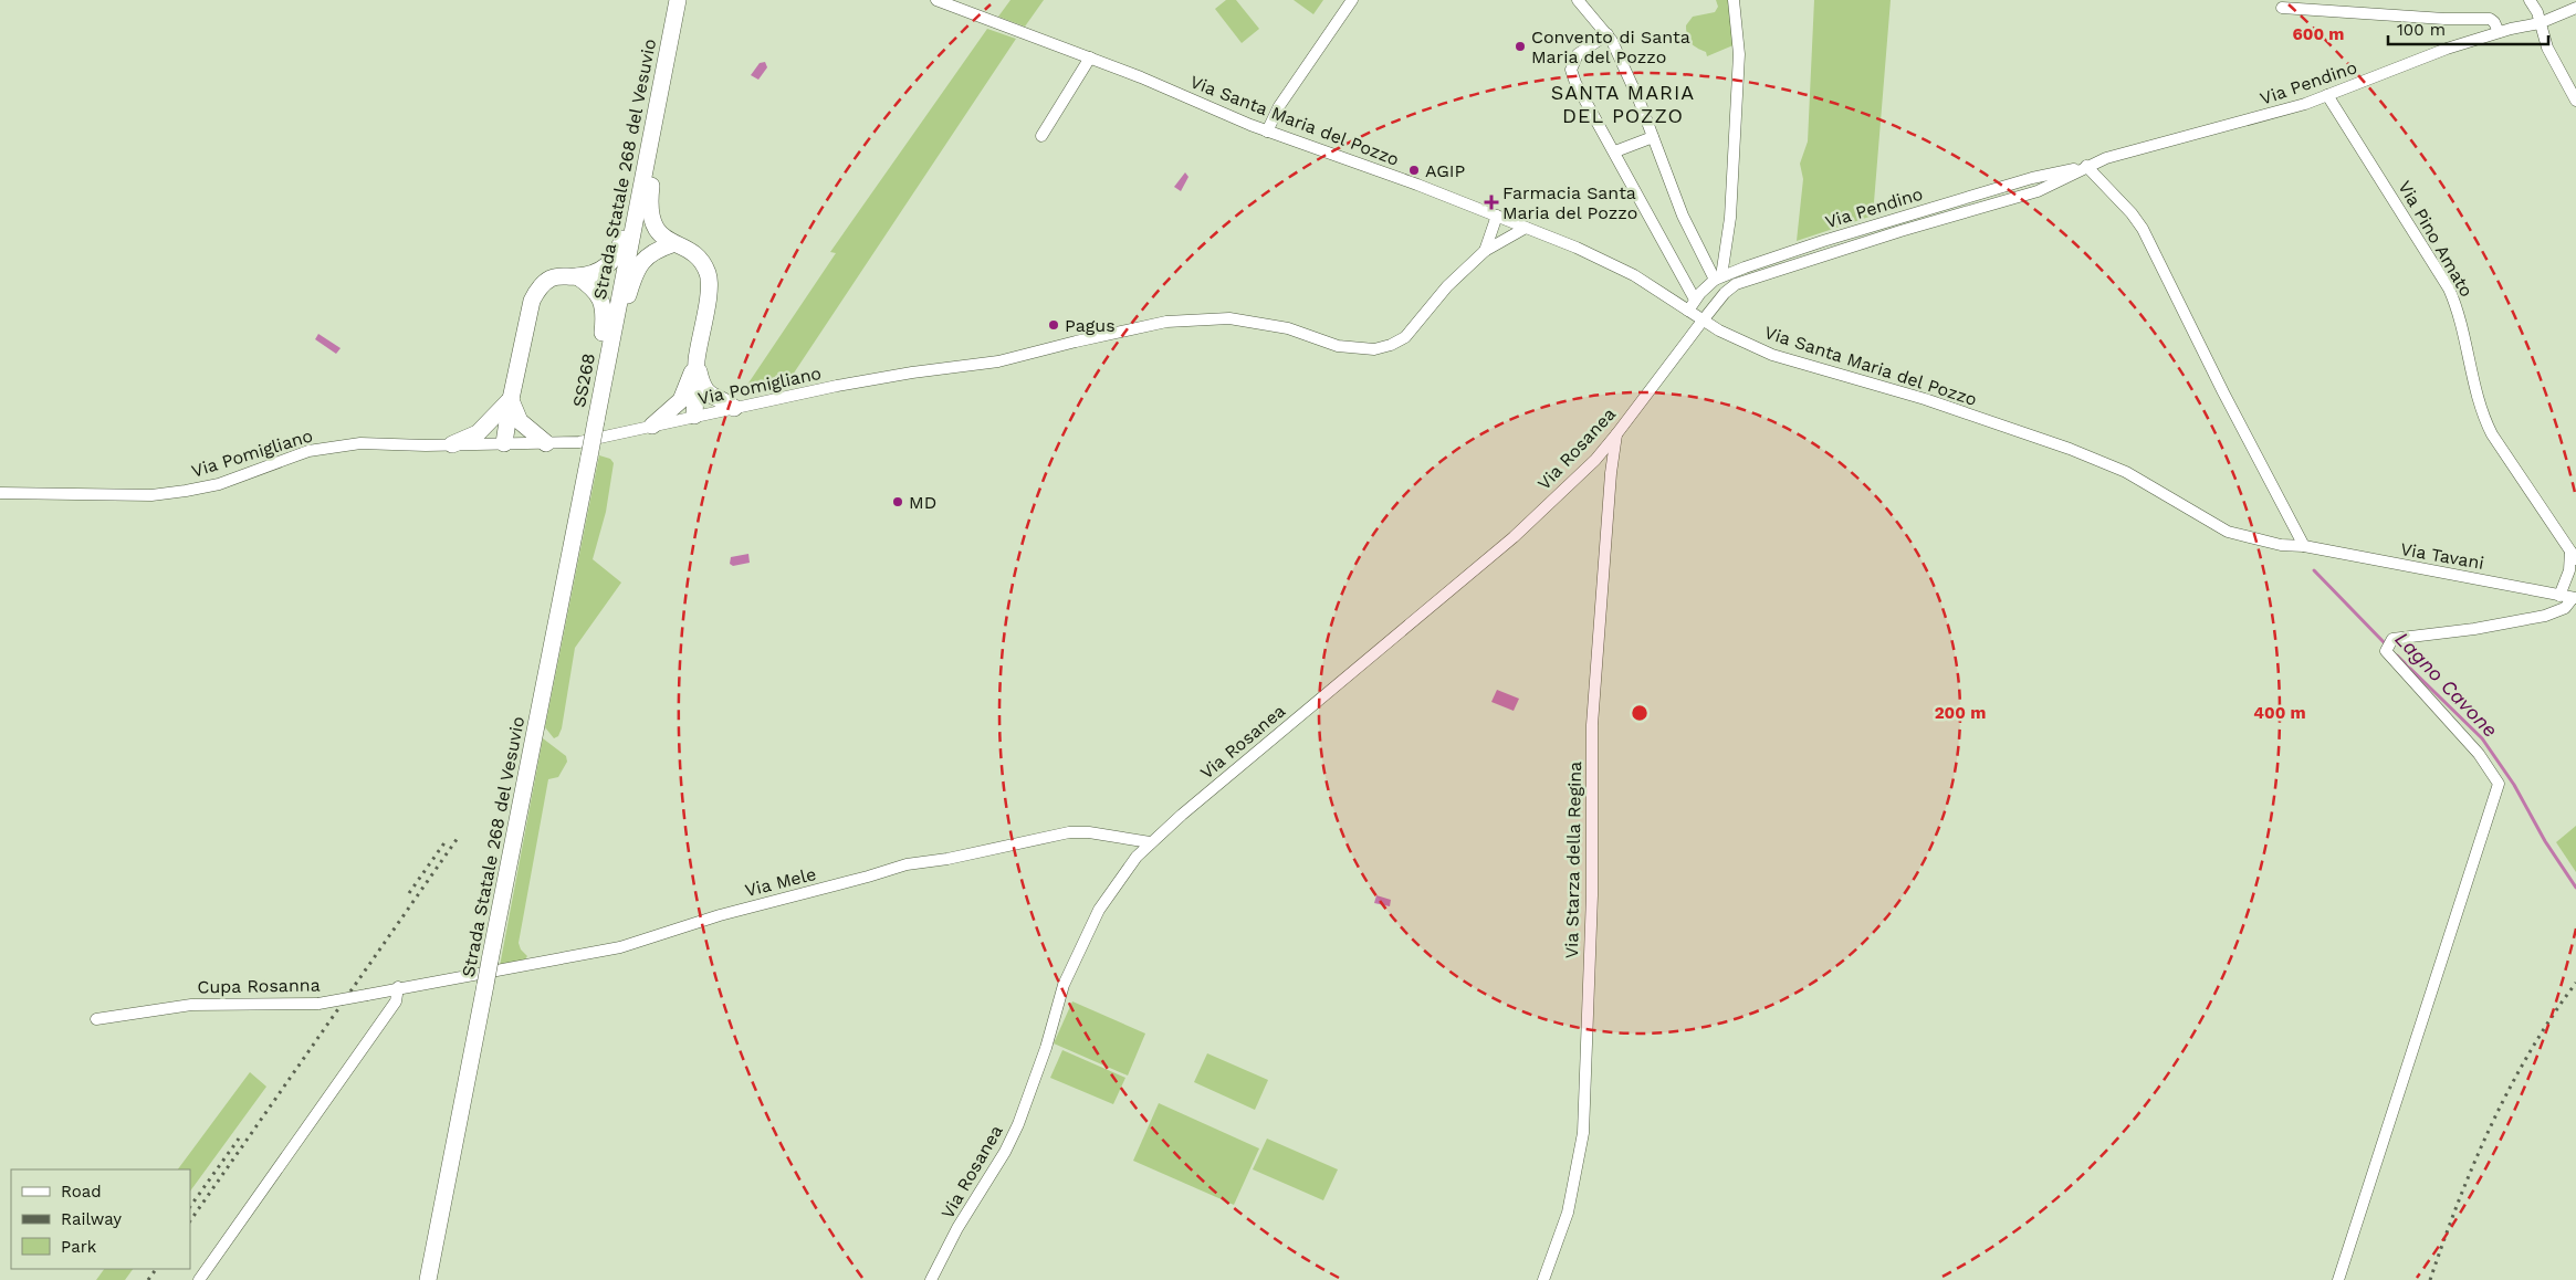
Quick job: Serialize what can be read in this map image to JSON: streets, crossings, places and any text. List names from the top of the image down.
{
  "streets": {
    "highway": ["Strada Statale 268 del Vesuvio", "SS268"],
    "street": [
      "Via Pendino",
      "Via Santa Maria del Pozzo",
      "Via Pino Amato",
      "Via Pomigliano",
      "Via Rosanea",
      "Via Tavani",
      "Via Starza della Regina",
      "Via Mele",
      "Cupa Rosanna"
    ]
  },
  "crossings": [
    ["Via Pendino", "Via Santa Maria del Pozzo"],
    ["Via Pendino", "Via Pino Amato"],
    ["Via Pendino", "Via Rosanea"],
    ["Via Santa Maria del Pozzo", "Via Pomigliano"],
    ["Via Santa Maria del Pozzo", "Via Rosanea"],
    ["Via Santa Maria del Pozzo", "Via Tavani"],
    ["Strada Statale 268 del Vesuvio", "SS268"],
    ["Via Pino Amato", "Via Tavani"],
    ["Via Rosanea", "Via Starza della Regina"],
    ["Via Rosanea", "Via Mele"],
    ["Via Mele", "Cupa Rosanna"]
  ],
  "districts": ["SANTA MARIA DEL POZZO"],
  "water": ["Lagno Cavone"],
  "places": {
    "other": [
      "Convento di Santa Maria del Pozzo",
      "AGIP",
      "Pagus",
      "MD"
    ],
    "health": ["Farmacia Santa Maria del Pozzo"]
  },
  "legend": ["Road", "Railway", "Park"],
  "scale_bar": "100 m",
  "rings": ["600 m", "200 m", "400 m"]
}
